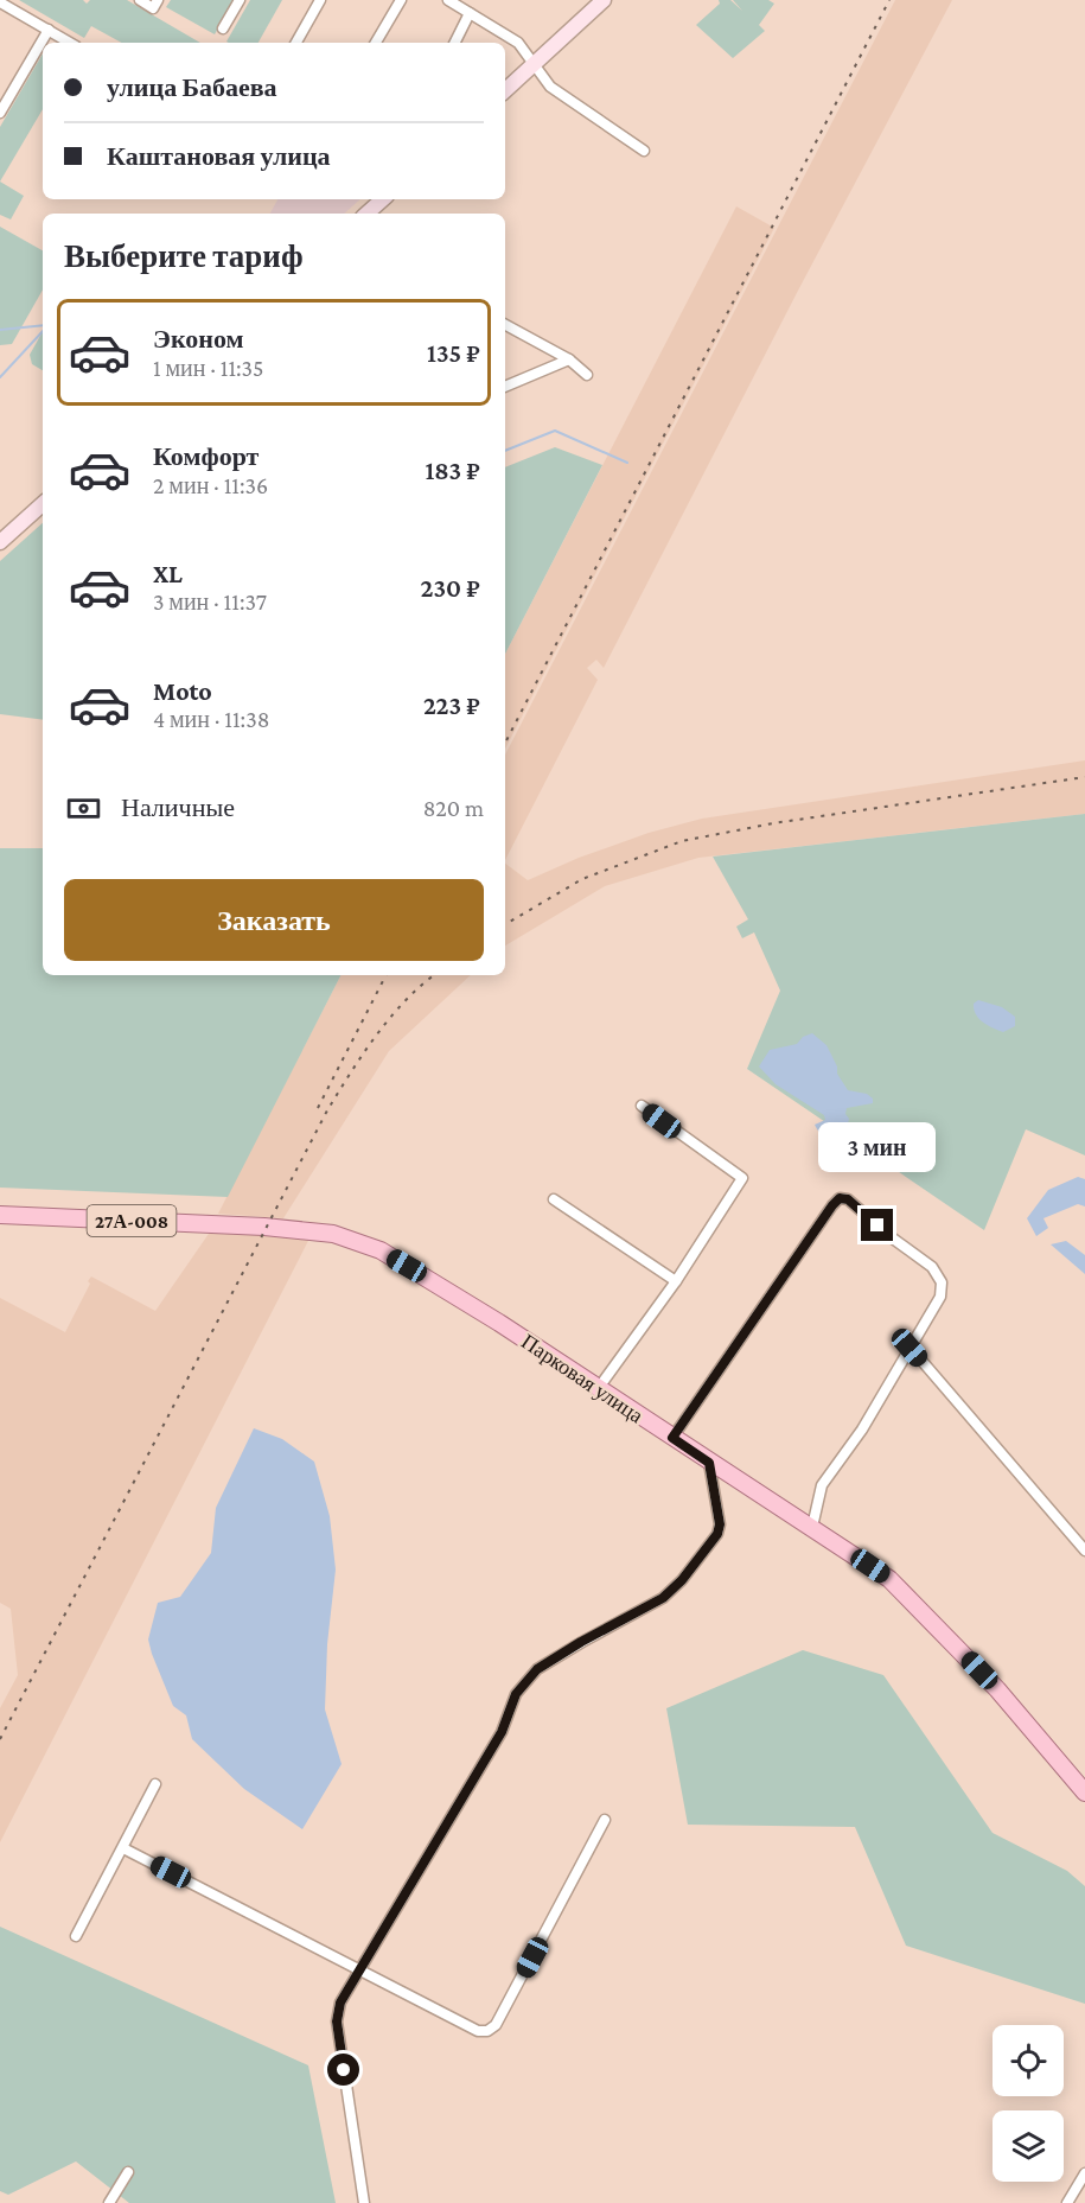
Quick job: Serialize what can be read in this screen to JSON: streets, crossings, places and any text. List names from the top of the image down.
{
  "streets": {
    "main road": ["27А-008", "Парковая улица"]
  },
  "page": {
    "banner": ["улица Бабаева", "Каштановая улица"],
    "heading": "Выберите тариф",
    "list": [
      {
        "name": "Эконом",
        "note": "1 мин · 11:35",
        "value": "135 ₽"
      },
      {
        "name": "Комфорт",
        "note": "2 мин · 11:36",
        "value": "183 ₽"
      },
      {
        "name": "XL",
        "note": "3 мин · 11:37",
        "value": "230 ₽"
      },
      {
        "name": "Moto",
        "note": "4 мин · 11:38",
        "value": "223 ₽"
      }
    ],
    "pay": ["Наличные", "820 m"],
    "buttons": "Заказать",
    "bubble": "3 мин"
  }
}
